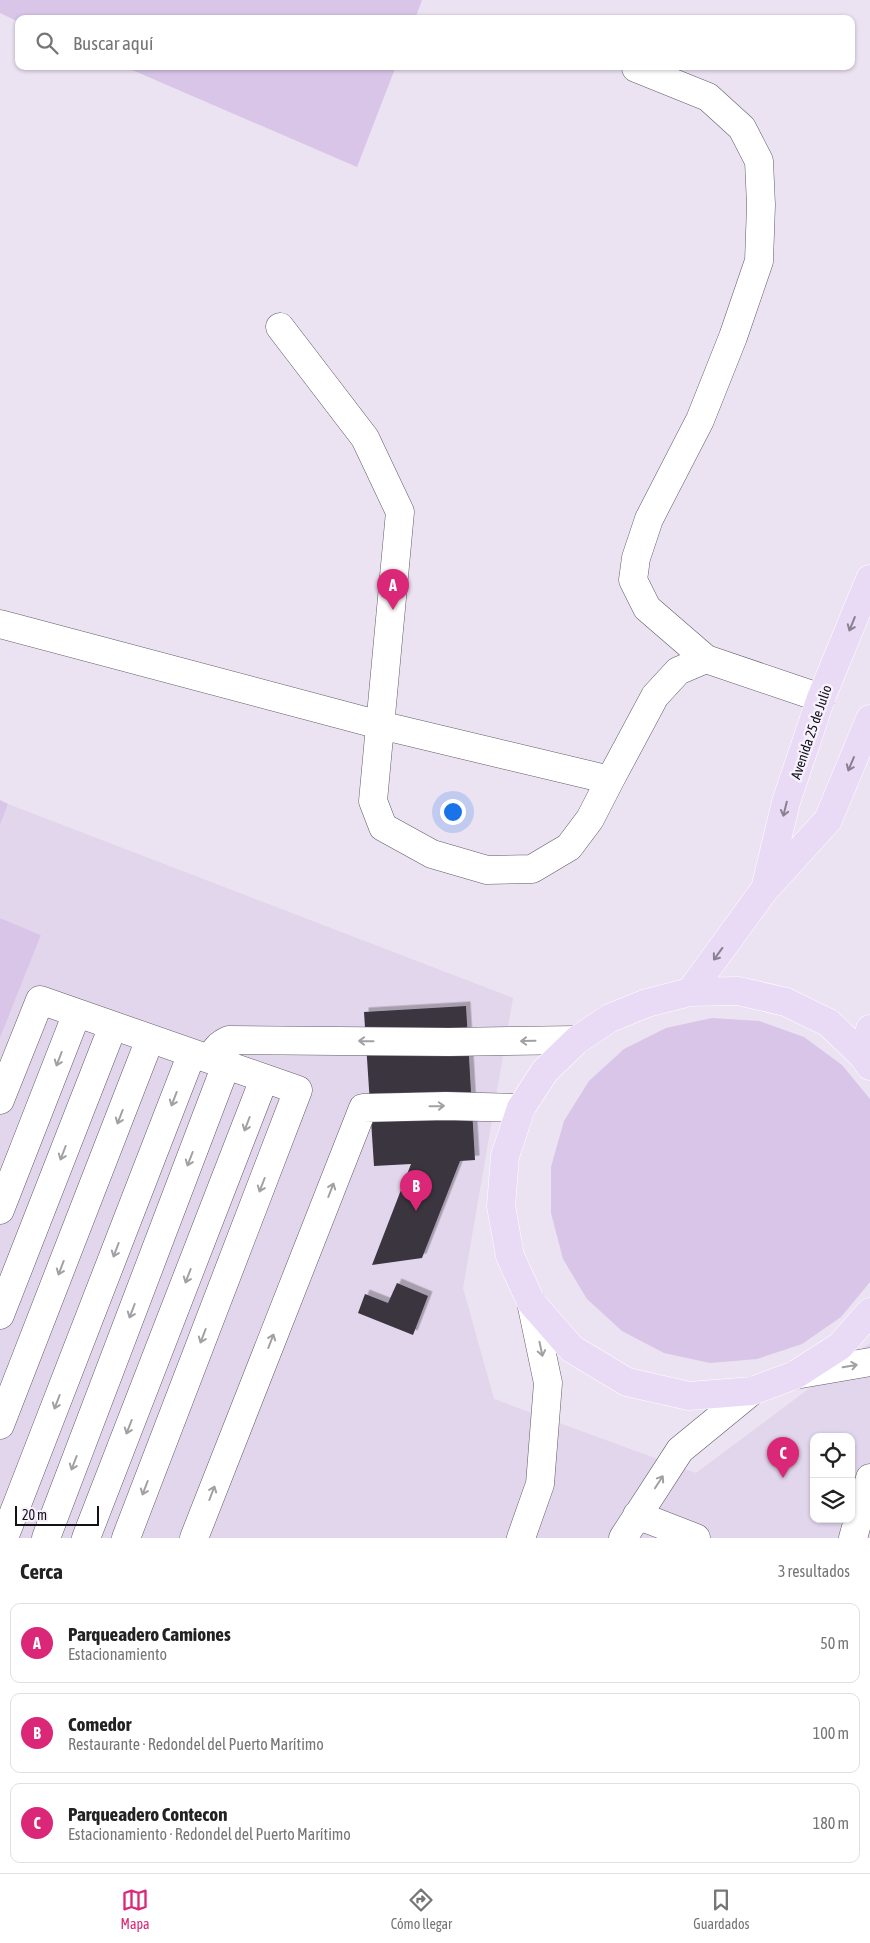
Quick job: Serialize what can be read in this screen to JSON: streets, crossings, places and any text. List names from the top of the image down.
{
  "streets": {
    "main road": ["Avenida 25 de Julio"]
  },
  "one_way": ["Avenida 25 de Julio"],
  "scale_bar": "20 m",
  "page": {
    "search": "Buscar aquí",
    "pins": ["A", "B", "C"],
    "scale": "20 m",
    "heading": ["Cerca", "3 resultados"],
    "list": [
      {
        "mark": "A",
        "name": "Parqueadero Camiones",
        "note": "Estacionamiento",
        "value": "50 m"
      },
      {
        "mark": "B",
        "name": "Comedor",
        "note": "Restaurante · Redondel del Puerto Marítimo",
        "value": "100 m"
      },
      {
        "mark": "C",
        "name": "Parqueadero Contecon",
        "note": "Estacionamiento · Redondel del Puerto Marítimo",
        "value": "180 m"
      }
    ],
    "nav": ["Mapa", "Cómo llegar", "Guardados"]
  }
}
